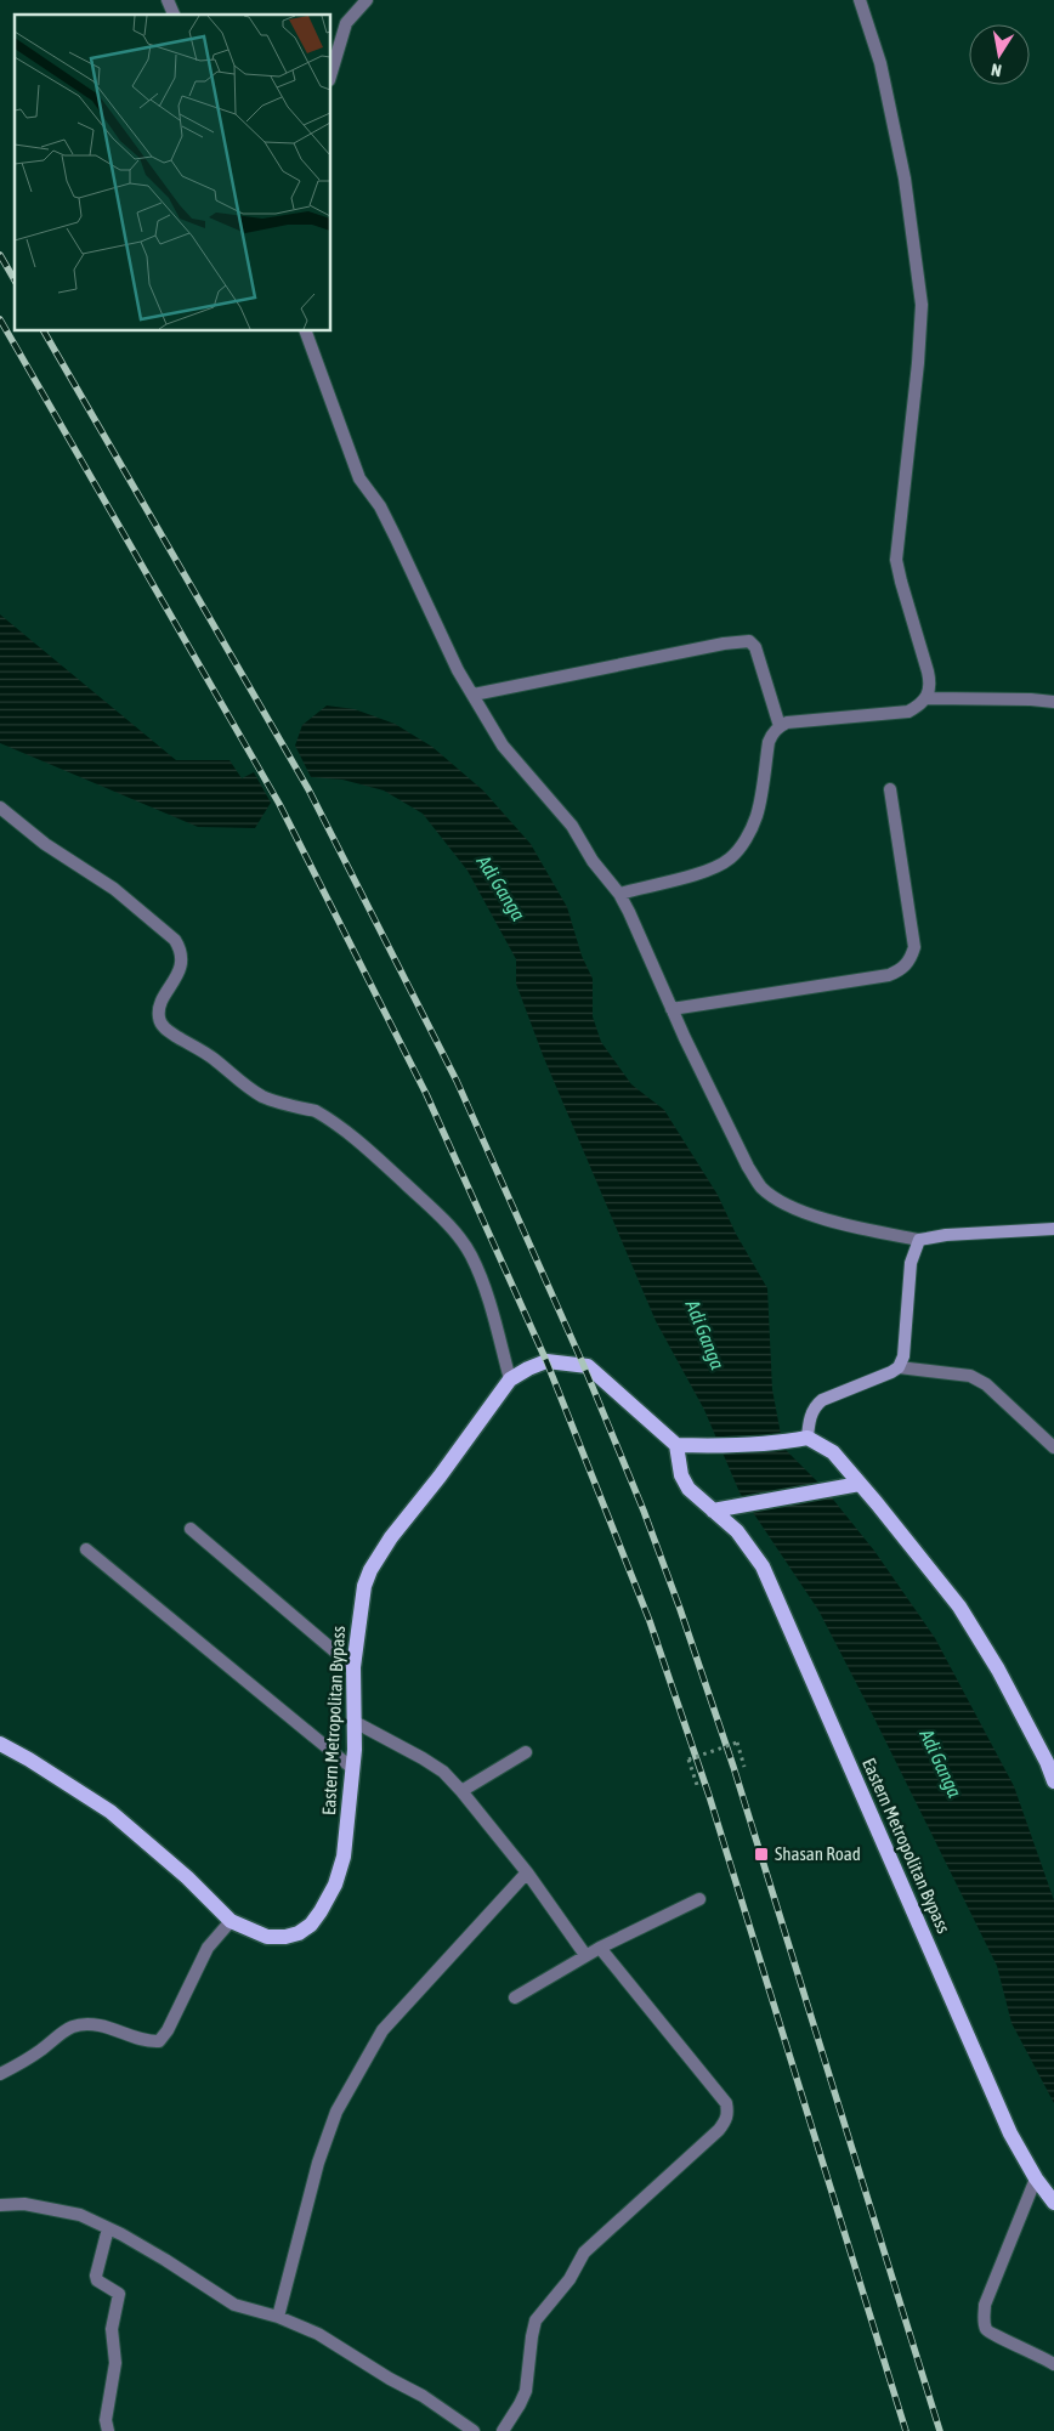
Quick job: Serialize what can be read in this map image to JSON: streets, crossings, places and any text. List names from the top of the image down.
{
  "streets": {
    "main road": ["Eastern Metropolitan Bypass"]
  },
  "water": ["Adi Ganga"],
  "places": {
    "transit": ["Shasan Road"]
  },
  "north": "bottom"
}
